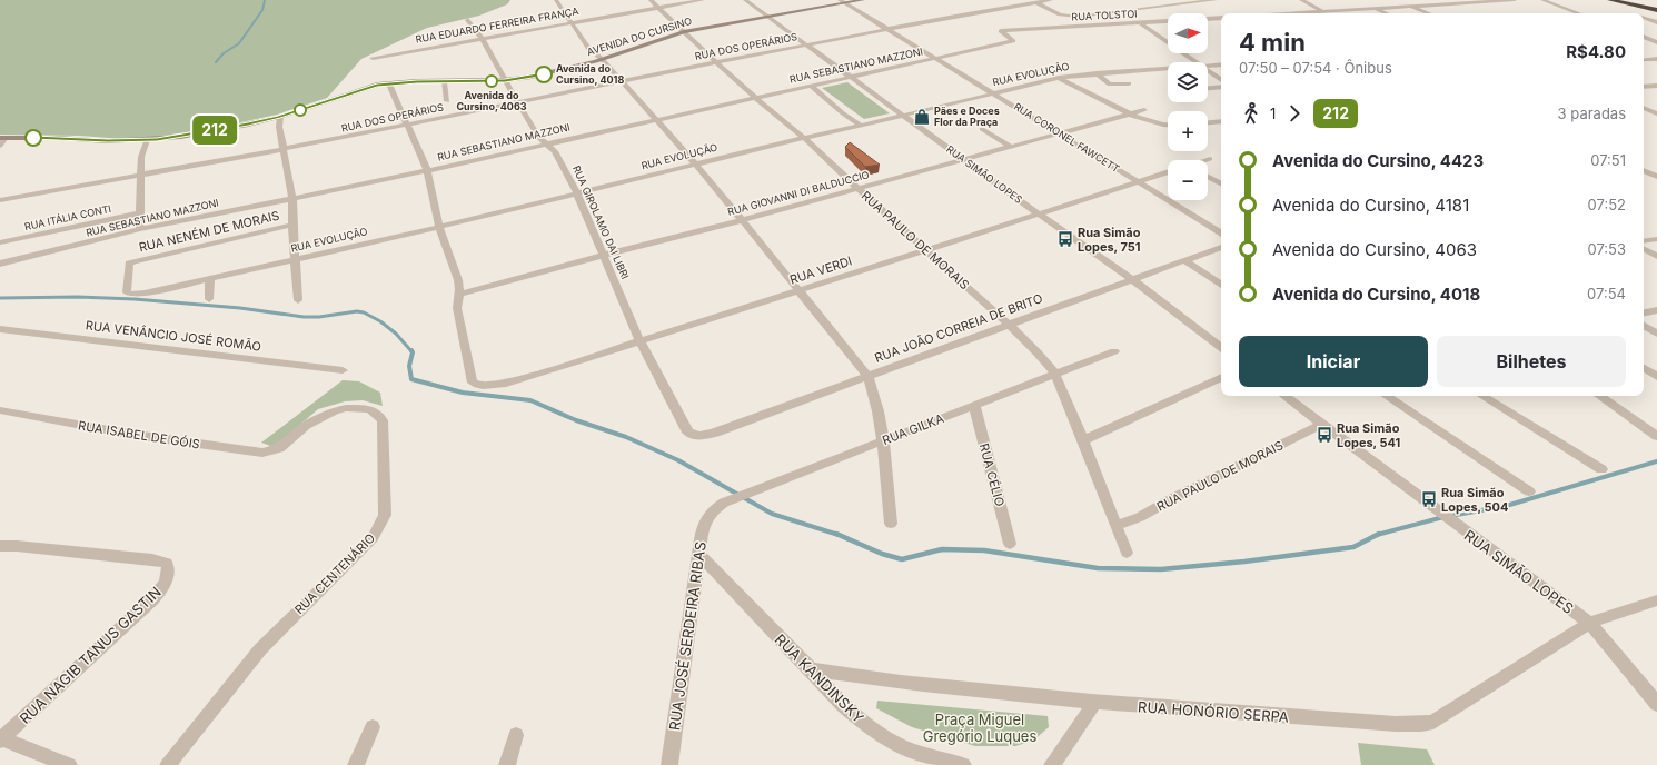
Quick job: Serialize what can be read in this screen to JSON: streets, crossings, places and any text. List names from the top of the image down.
{
  "streets": {
    "main road": ["AVENIDA DO CURSINO"],
    "street": [
      "RUA TOLSTOI",
      "RUA EDUARDO FERREIRA FRANÇA",
      "RUA DOS OPERÁRIOS",
      "RUA SEBASTIANO MAZZONI",
      "RUA EVOLUÇÃO",
      "RUA CORONEL FAWCETT",
      "RUA SIMÃO LOPES",
      "RUA GIOVANNI DI BALDUCCIO",
      "RUA ITÁLIA CONTI",
      "RUA GIROLAMO DAI LIBRI",
      "RUA NENÉM DE MORAIS",
      "RUA PAULO DE MORAIS",
      "RUA VERDI",
      "RUA JOÃO CORREIA DE BRITO",
      "RUA VENÂNCIO JOSÉ ROMÃO",
      "RUA GILKA",
      "RUA ISABEL DE GÓIS",
      "RUA CÉLIO",
      "RUA CENTENÁRIO",
      "RUA JOSÉ SERDEIRA RIBAS",
      "RUA NAGIB TANUS GASTIN",
      "RUA KANDINSKY",
      "RUA HONÓRIO SERPA"
    ]
  },
  "crossings": [
    ["RUA TOLSTOI", "RUA SEBASTIANO MAZZONI"],
    ["RUA EDUARDO FERREIRA FRANÇA", "RUA GIROLAMO DAI LIBRI"],
    ["RUA EDUARDO FERREIRA FRANÇA", "RUA PAULO DE MORAIS"],
    ["AVENIDA DO CURSINO", "RUA CORONEL FAWCETT"],
    ["AVENIDA DO CURSINO", "RUA SIMÃO LOPES"],
    ["AVENIDA DO CURSINO", "RUA GIROLAMO DAI LIBRI"],
    ["AVENIDA DO CURSINO", "RUA PAULO DE MORAIS"],
    ["RUA DOS OPERÁRIOS", "RUA CORONEL FAWCETT"],
    ["RUA DOS OPERÁRIOS", "RUA SIMÃO LOPES"],
    ["RUA DOS OPERÁRIOS", "RUA GIROLAMO DAI LIBRI"],
    ["RUA DOS OPERÁRIOS", "RUA PAULO DE MORAIS"],
    ["RUA SEBASTIANO MAZZONI", "RUA CORONEL FAWCETT"],
    ["RUA SEBASTIANO MAZZONI", "RUA SIMÃO LOPES"],
    ["RUA SEBASTIANO MAZZONI", "RUA GIROLAMO DAI LIBRI"],
    ["RUA SEBASTIANO MAZZONI", "RUA PAULO DE MORAIS"],
    ["RUA EVOLUÇÃO", "RUA CORONEL FAWCETT"],
    ["RUA EVOLUÇÃO", "RUA SIMÃO LOPES"],
    ["RUA EVOLUÇÃO", "RUA GIROLAMO DAI LIBRI"],
    ["RUA EVOLUÇÃO", "RUA NENÉM DE MORAIS"],
    ["RUA EVOLUÇÃO", "RUA PAULO DE MORAIS"],
    ["RUA CORONEL FAWCETT", "RUA GIOVANNI DI BALDUCCIO"],
    ["RUA CORONEL FAWCETT", "RUA VERDI"],
    ["RUA SIMÃO LOPES", "RUA GIOVANNI DI BALDUCCIO"],
    ["RUA SIMÃO LOPES", "RUA PAULO DE MORAIS"],
    ["RUA SIMÃO LOPES", "RUA VERDI"],
    ["RUA SIMÃO LOPES", "RUA JOÃO CORREIA DE BRITO"],
    ["RUA SIMÃO LOPES", "RUA HONÓRIO SERPA"],
    ["RUA GIOVANNI DI BALDUCCIO", "RUA GIROLAMO DAI LIBRI"],
    ["RUA GIOVANNI DI BALDUCCIO", "RUA PAULO DE MORAIS"],
    ["RUA GIOVANNI DI BALDUCCIO", "RUA VERDI"],
    ["RUA GIROLAMO DAI LIBRI", "RUA VERDI"],
    ["RUA GIROLAMO DAI LIBRI", "RUA JOÃO CORREIA DE BRITO"],
    ["RUA PAULO DE MORAIS", "RUA VERDI"],
    ["RUA PAULO DE MORAIS", "RUA JOÃO CORREIA DE BRITO"],
    ["RUA PAULO DE MORAIS", "RUA GILKA"],
    ["RUA GILKA", "RUA CÉLIO"],
    ["RUA GILKA", "RUA JOSÉ SERDEIRA RIBAS"],
    ["RUA ISABEL DE GÓIS", "RUA CENTENÁRIO"],
    ["RUA JOSÉ SERDEIRA RIBAS", "RUA KANDINSKY"],
    ["RUA KANDINSKY", "RUA HONÓRIO SERPA"]
  ],
  "parks": ["Praça Miguel Gregório Luques"],
  "places": {
    "other": ["Avenida do Cursino, 4018", "Avenida do Cursino, 4063"],
    "shop": ["Pães e Doces Flor da Praça"],
    "bus stop": ["Rua Simão Lopes, 751", "Rua Simão Lopes, 541", "Rua Simão Lopes, 504"]
  },
  "lines": ["bus line 212"],
  "north": "right",
  "page": {
    "on_map": "212",
    "map_buttons": ["+", "−"],
    "heading": ["4 min", "07:50 – 07:54 · Ônibus", "R$4.80"],
    "legs": ["1", "212", "3 paradas"],
    "list": [
      {
        "name": "Avenida do Cursino, 4423",
        "value": "07:51"
      },
      {
        "name": "Avenida do Cursino, 4181",
        "value": "07:52"
      },
      {
        "name": "Avenida do Cursino, 4063",
        "value": "07:53"
      },
      {
        "name": "Avenida do Cursino, 4018",
        "value": "07:54"
      }
    ],
    "buttons": ["Iniciar", "Bilhetes"]
  }
}
